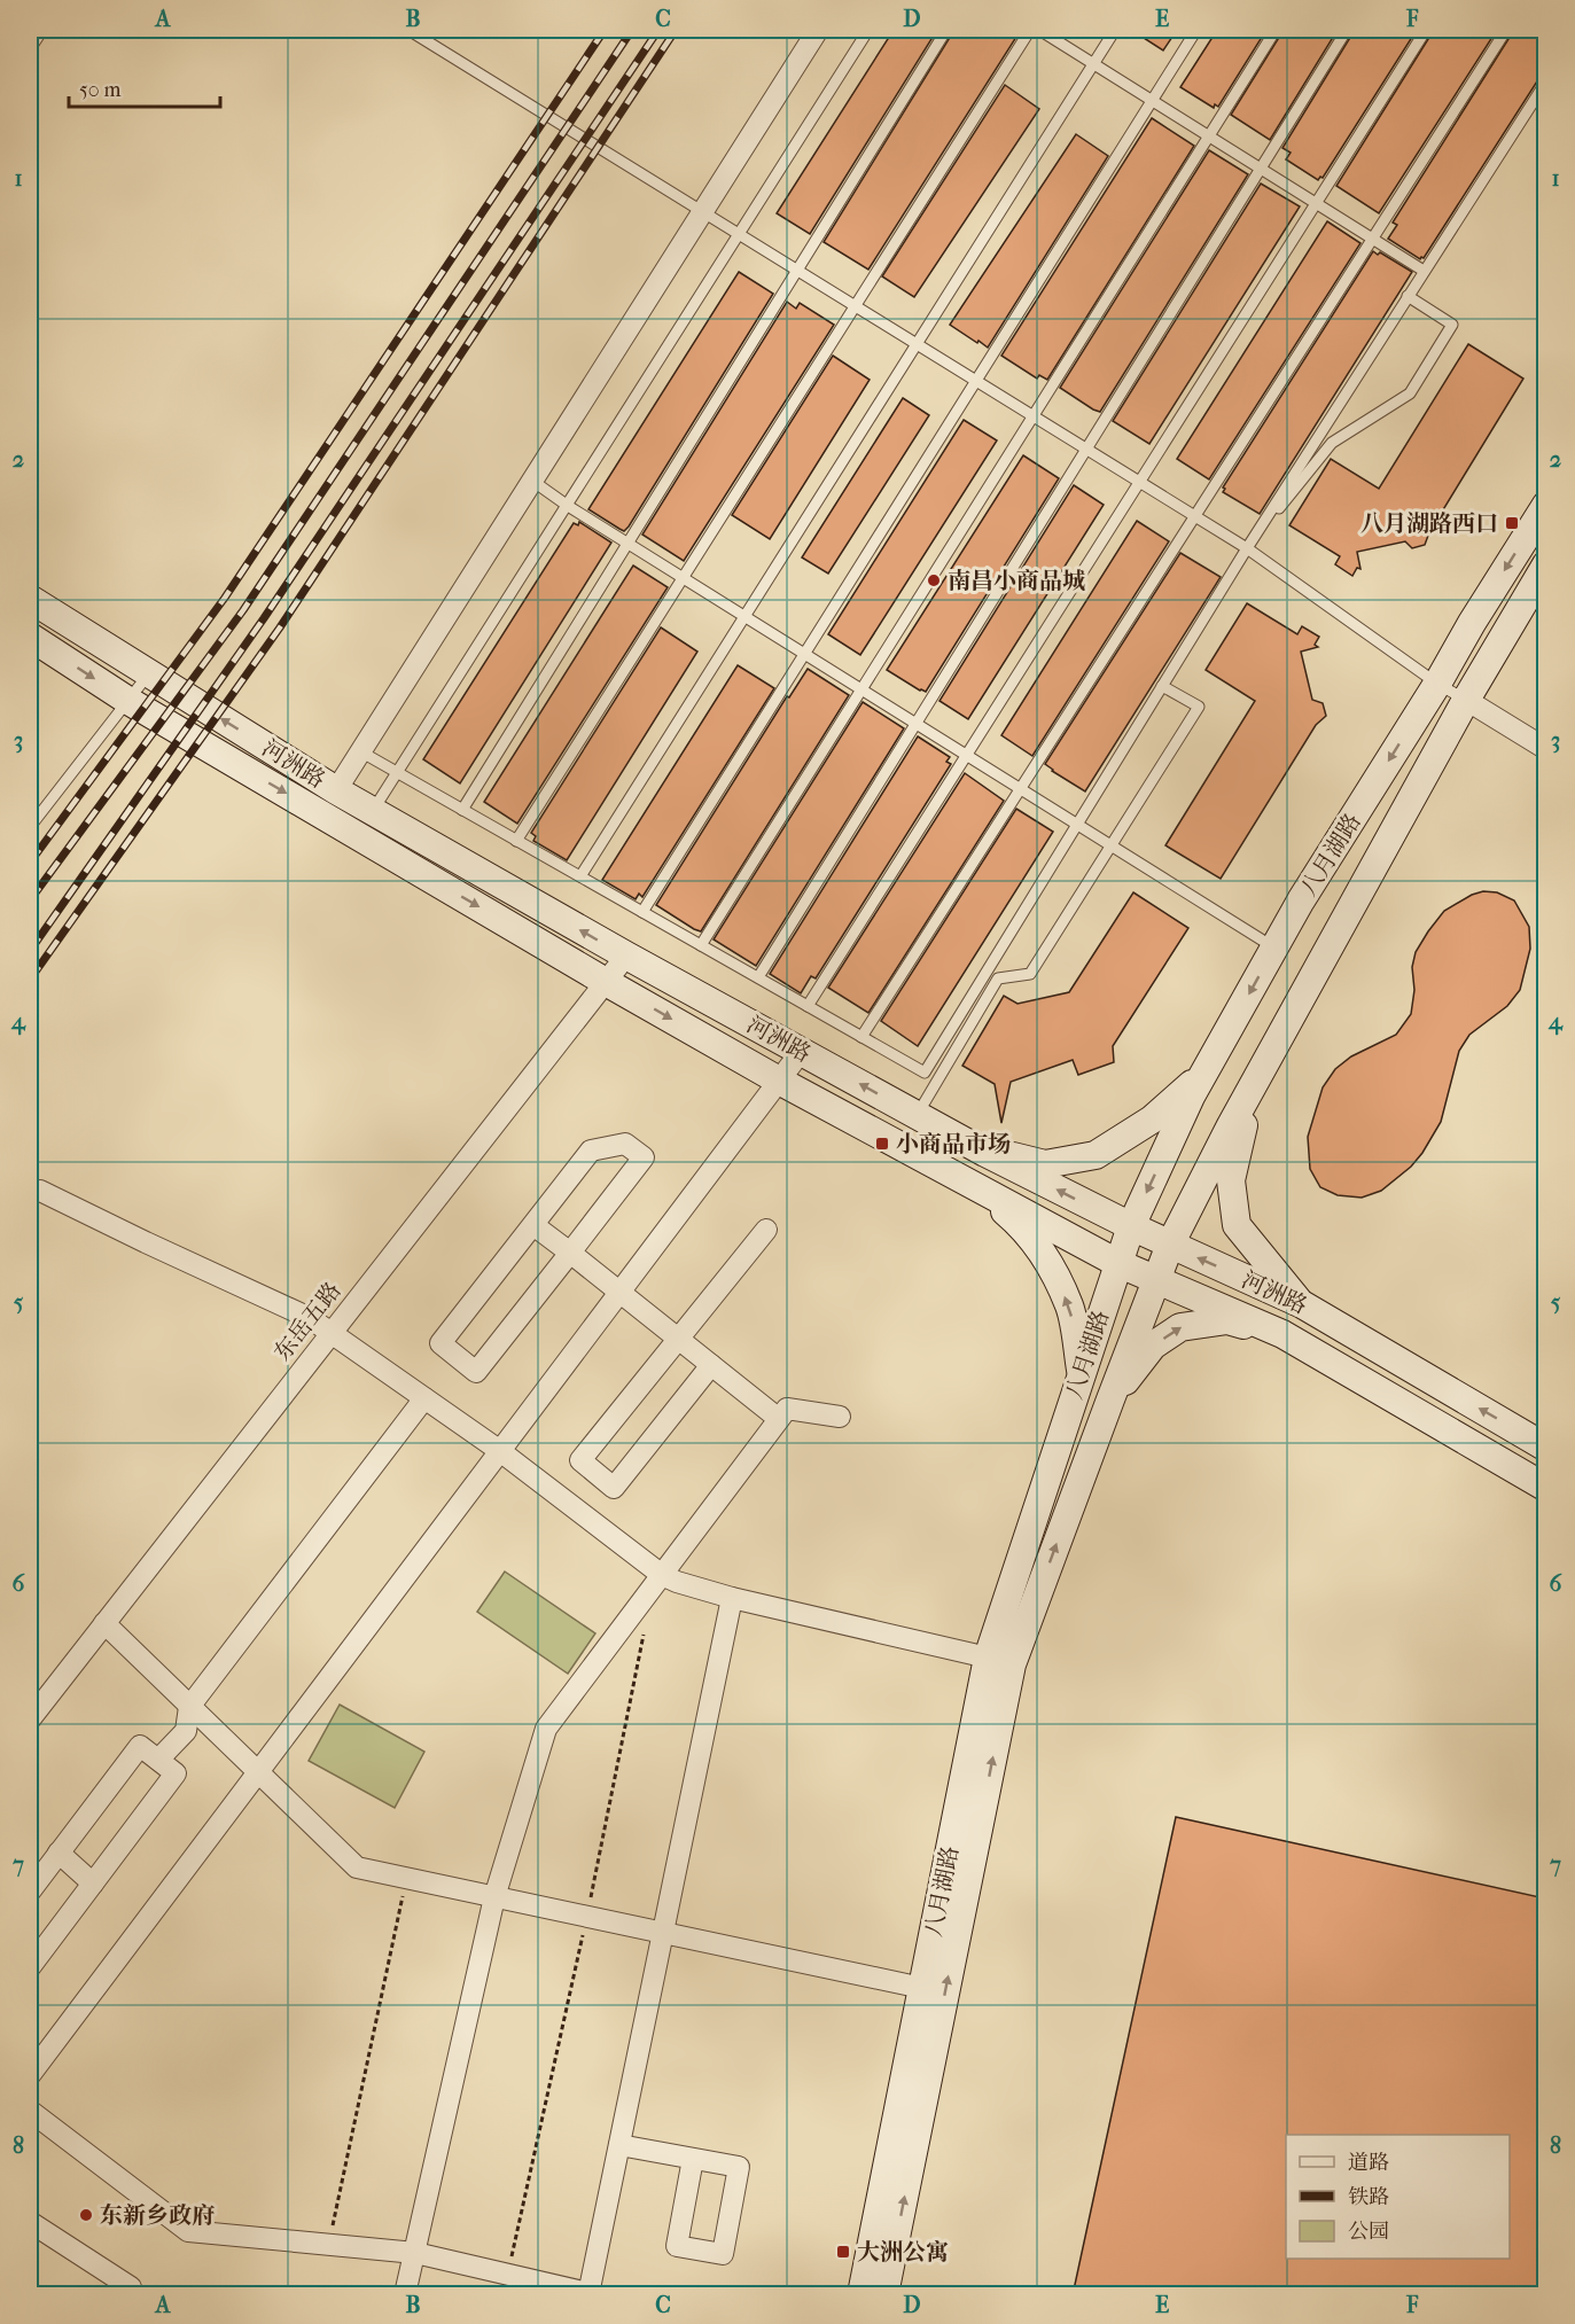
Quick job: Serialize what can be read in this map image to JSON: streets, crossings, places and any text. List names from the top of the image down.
{
  "streets": {
    "main road": ["河洲路", "八月湖路"],
    "street": ["东岳五路"]
  },
  "crossings": [
    ["河洲路", "八月湖路"],
    ["河洲路", "东岳五路"]
  ],
  "places": {
    "transit": ["八月湖路西口", "小商品市场", "大洲公寓"],
    "other": ["南昌小商品城", "东新乡政府"]
  },
  "legend": ["道路", "铁路", "公园"],
  "scale_bar": "50 m",
  "grid": {
    "columns": [
      "A",
      "B",
      "C",
      "D",
      "E",
      "F"
    ],
    "rows": [
      "1",
      "2",
      "3",
      "4",
      "5",
      "6",
      "7",
      "8"
    ]
  }
}
